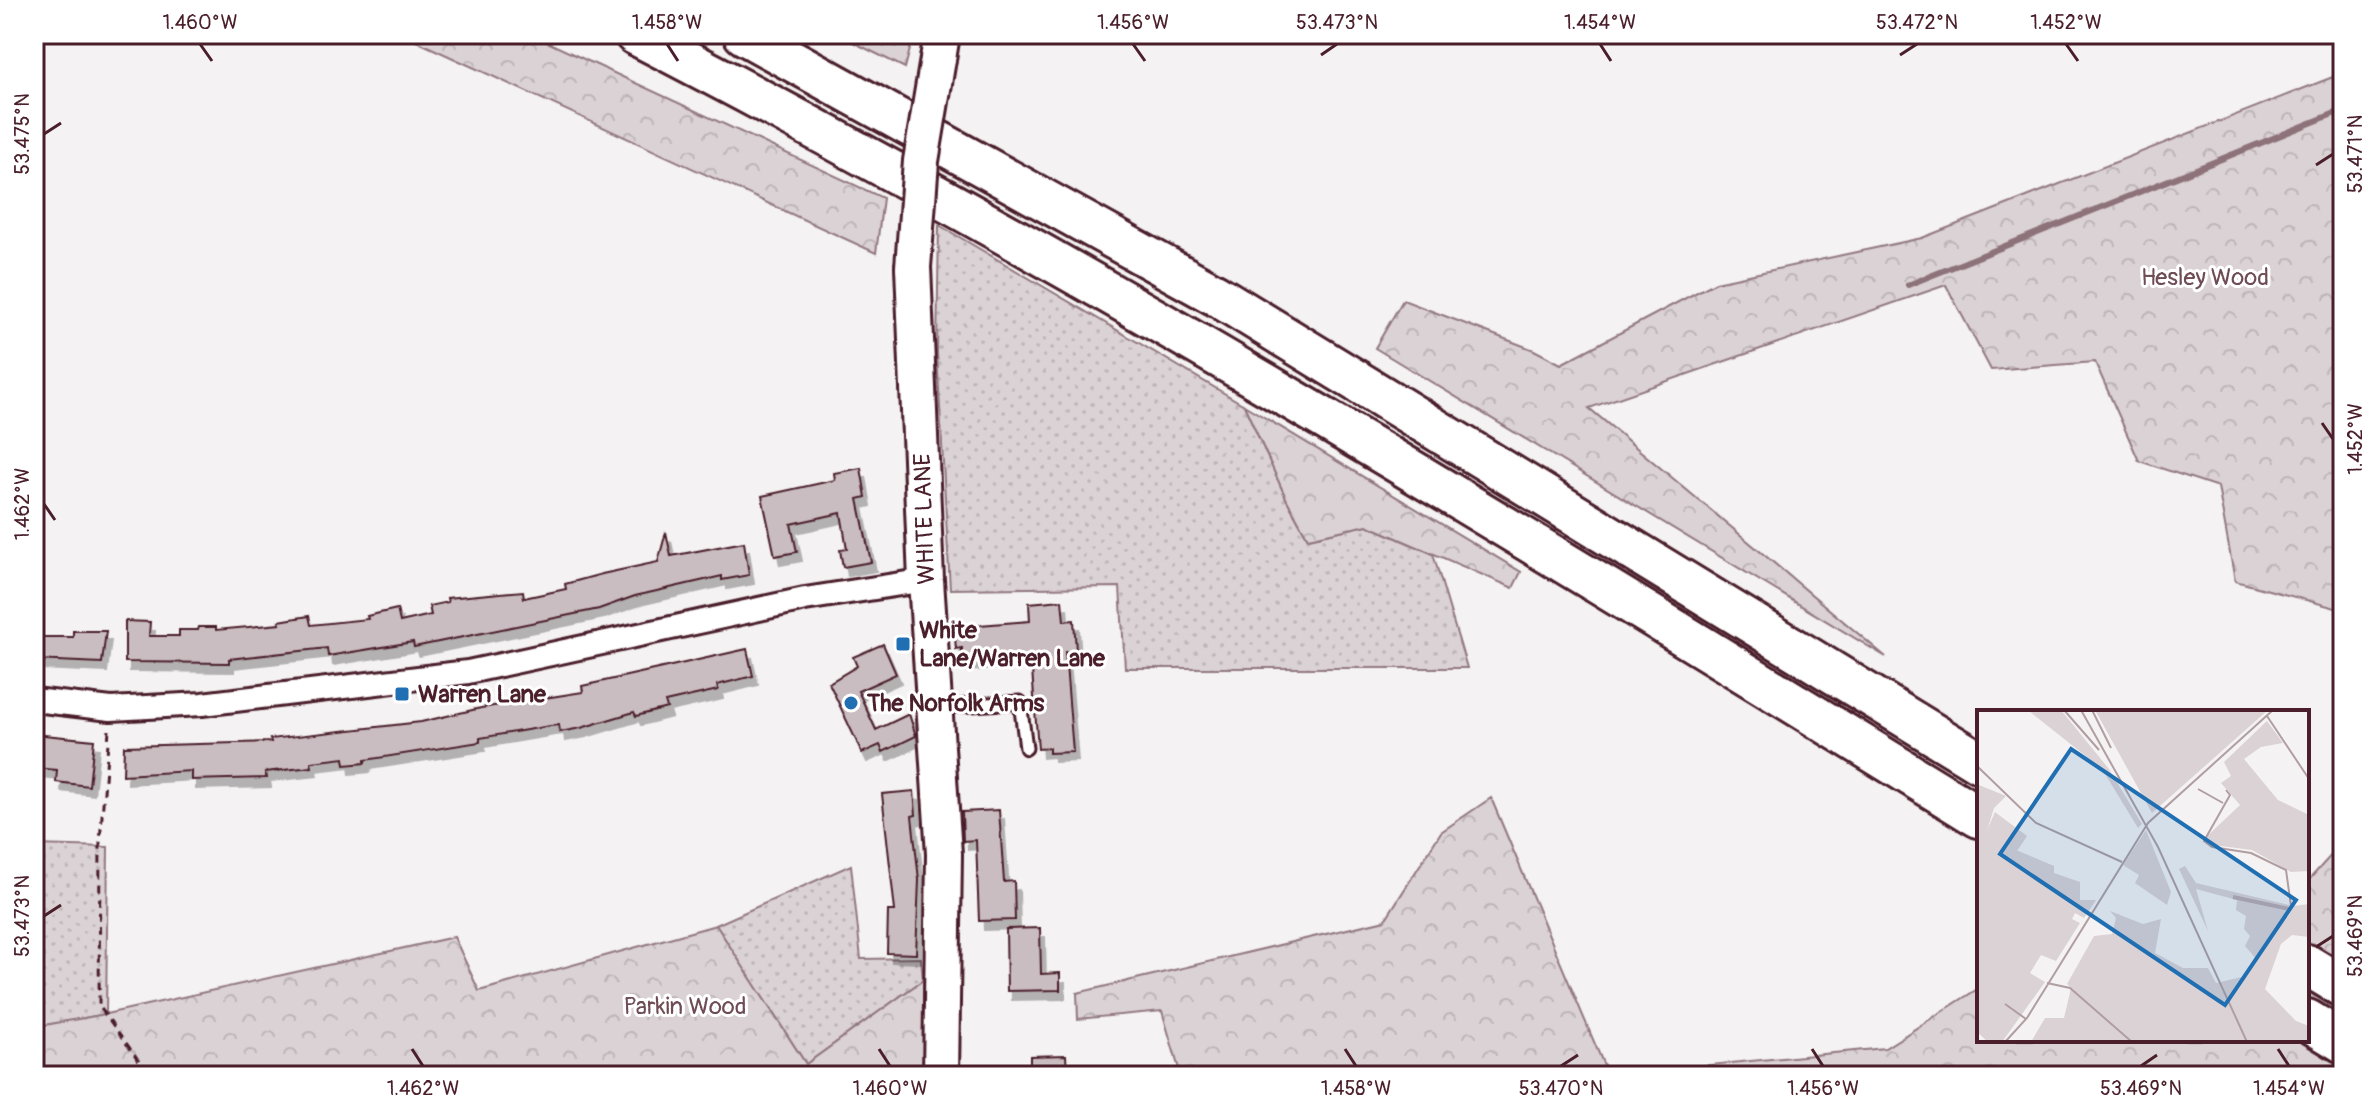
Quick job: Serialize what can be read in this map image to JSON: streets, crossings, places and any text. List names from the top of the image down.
{
  "streets": {
    "main road": ["WHITE LANE"]
  },
  "parks": ["Hesley Wood", "Parkin Wood"],
  "places": {
    "transit": ["White Lane/Warren Lane", "Warren Lane"],
    "other": ["The Norfolk Arms"]
  },
  "coordinates": [
    "1.460°W",
    "1.458°W",
    "1.456°W",
    "53.473°N",
    "1.454°W",
    "53.472°N",
    "1.452°W",
    "53.475°N",
    "53.471°N",
    "1.462°W",
    "53.469°N",
    "53.470°N"
  ]
}
